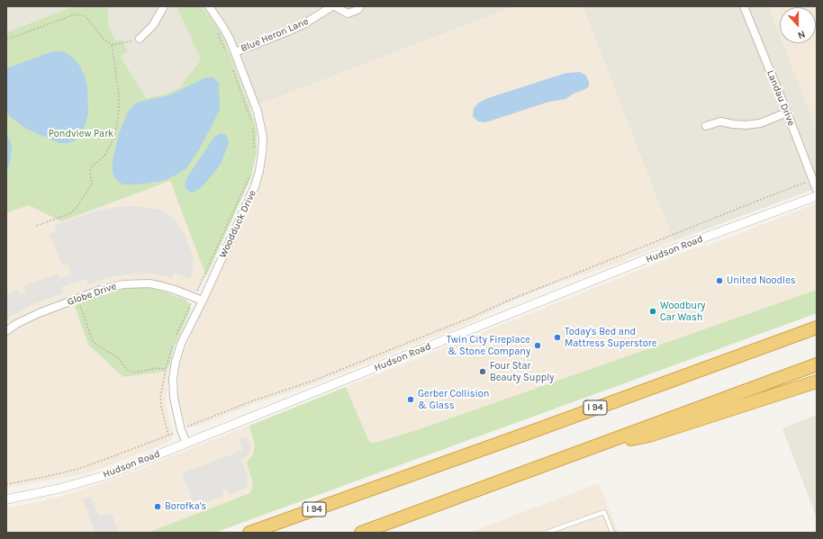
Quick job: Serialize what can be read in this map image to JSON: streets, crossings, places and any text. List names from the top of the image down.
{
  "streets": {
    "highway": ["I 94"],
    "street": [
      "Blue Heron Lane",
      "Landau Drive",
      "Woodduck Drive",
      "Hudson Road",
      "Globe Drive"
    ]
  },
  "crossings": [
    ["Blue Heron Lane", "Woodduck Drive"],
    ["Woodduck Drive", "Hudson Road"],
    ["Woodduck Drive", "Globe Drive"]
  ],
  "parks": ["Pondview Park"],
  "places": [
    "United Noodles",
    "Woodbury Car Wash",
    "Today's Bed and Mattress Superstore",
    "Twin City Fireplace & Stone Company",
    "Four Star Beauty Supply",
    "Gerber Collision & Glass",
    "Borofka's"
  ],
  "north": "bottom"
}
